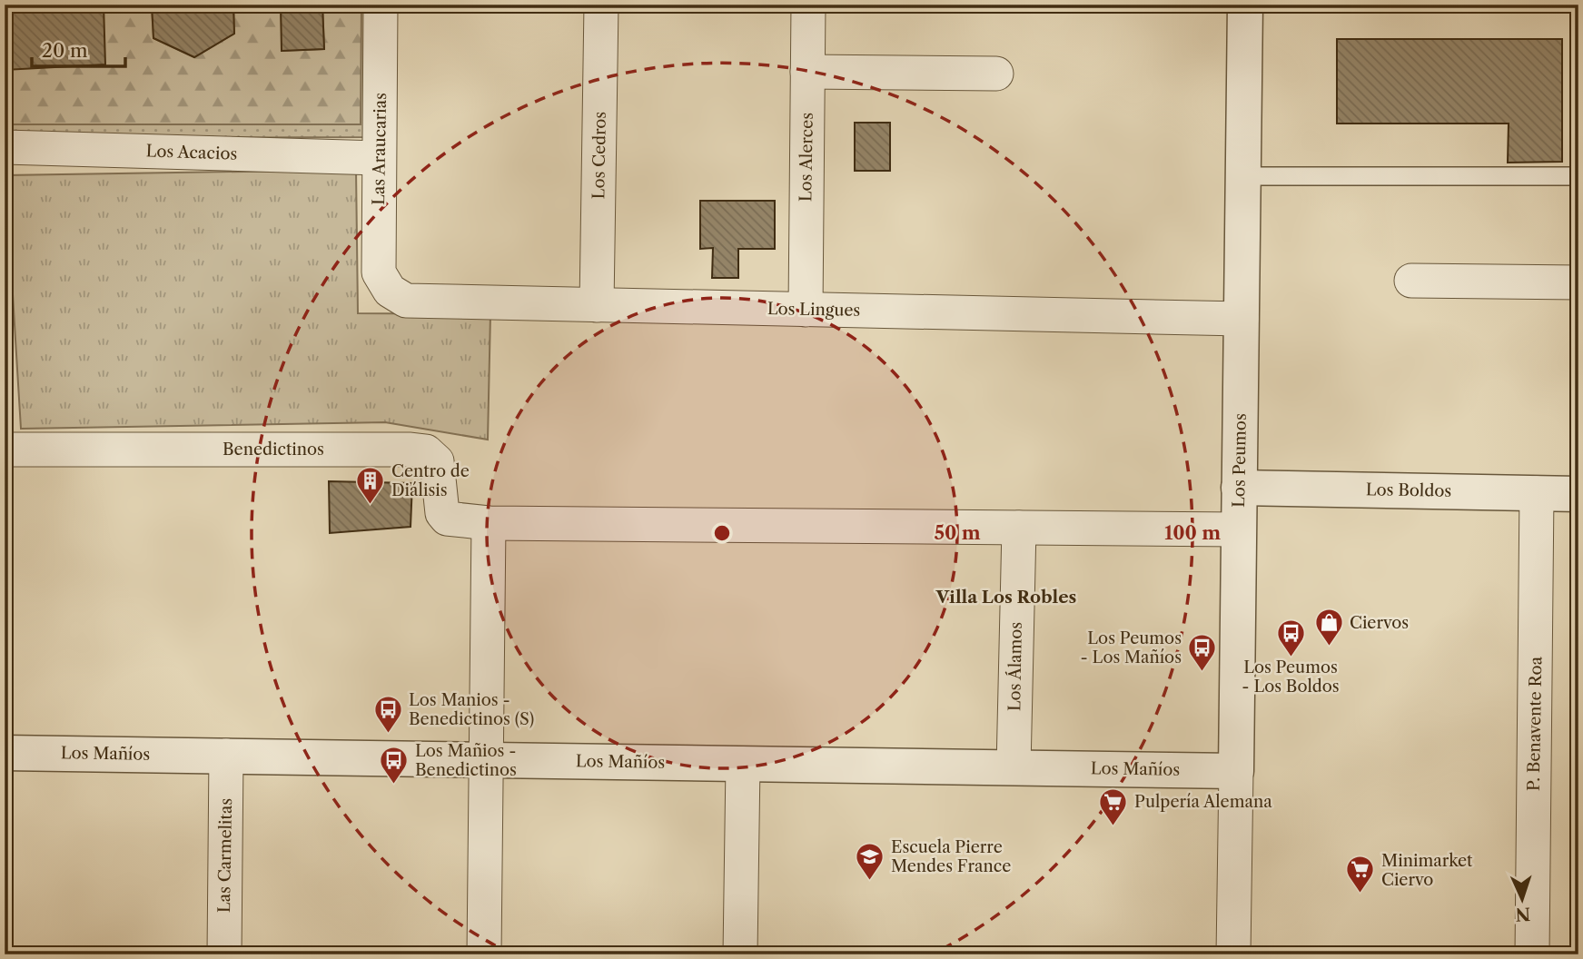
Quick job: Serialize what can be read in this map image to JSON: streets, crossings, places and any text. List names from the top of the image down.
{
  "streets": {
    "street": [
      "Las Araucarias",
      "Los Acacios",
      "Los Cedros",
      "Los Alerces",
      "Los Lingues",
      "Benedictinos",
      "Los Peumos",
      "Los Boldos",
      "Los Álamos",
      "P. Benavente Roa",
      "Los Mañíos",
      "Las Carmelitas"
    ]
  },
  "crossings": [
    ["Las Araucarias", "Los Acacios"],
    ["Las Araucarias", "Los Lingues"],
    ["Los Cedros", "Los Lingues"],
    ["Los Alerces", "Los Lingues"],
    ["Los Lingues", "Los Peumos"],
    ["Benedictinos", "Los Peumos"],
    ["Benedictinos", "Los Álamos"],
    ["Los Peumos", "Los Boldos"],
    ["Los Peumos", "Los Mañíos"],
    ["Los Boldos", "P. Benavente Roa"],
    ["Los Álamos", "Los Mañíos"],
    ["Los Mañíos", "Las Carmelitas"]
  ],
  "districts": ["Villa Los Robles"],
  "places": {
    "building": ["Centro de Diálisis"],
    "shop": ["Ciervos"],
    "bus stop": [
      "Los Peumos - Los Boldos",
      "Los Peumos - Los Mañíos",
      "Los Manios - Benedictinos (S)",
      "Los Mañios - Benedictinos"
    ],
    "supermarket": ["Pulpería Alemana", "Minimarket Ciervo"],
    "school or university": ["Escuela Pierre Mendes France"]
  },
  "scale_bar": "20 m",
  "north": "bottom",
  "rings": ["50 m", "100 m"]
}
